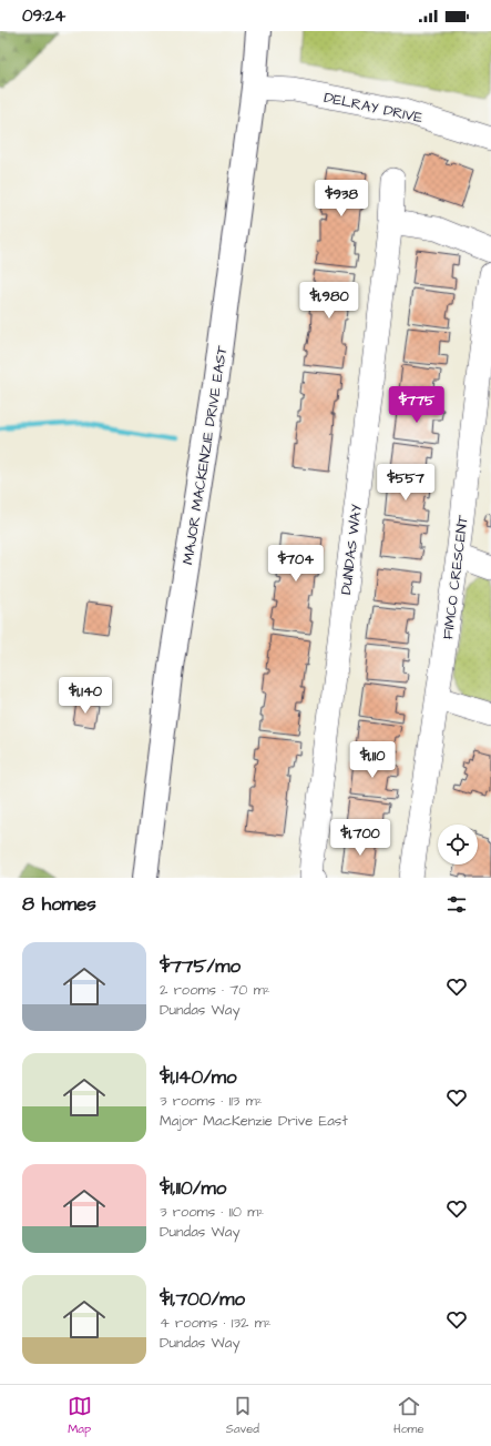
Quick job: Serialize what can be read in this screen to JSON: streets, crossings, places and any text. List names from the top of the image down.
{
  "streets": {
    "main road": ["MAJOR MACKENZIE DRIVE EAST"],
    "street": ["DELRAY DRIVE", "DUNDAS WAY", "FIMCO CRESCENT"]
  },
  "crossings": [
    ["DELRAY DRIVE", "MAJOR MACKENZIE DRIVE EAST"]
  ],
  "page": {
    "status": "09:24",
    "price": [
      "$938",
      "$1,980",
      "$775",
      "$557",
      "$704",
      "$1,140",
      "$1,110",
      "$1,700"
    ],
    "heading": "8 homes",
    "list": [
      {
        "name": "$775/mo",
        "note": "2 rooms · 70 m² · Dundas Way"
      },
      {
        "name": "$1,140/mo",
        "note": "3 rooms · 113 m² · Major MacKenzie Drive East"
      },
      {
        "name": "$1,110/mo",
        "note": "3 rooms · 110 m² · Dundas Way"
      },
      {
        "name": "$1,700/mo",
        "note": "4 rooms · 132 m² · Dundas Way"
      }
    ],
    "tabs": ["Map", "Saved", "Home"]
  }
}
